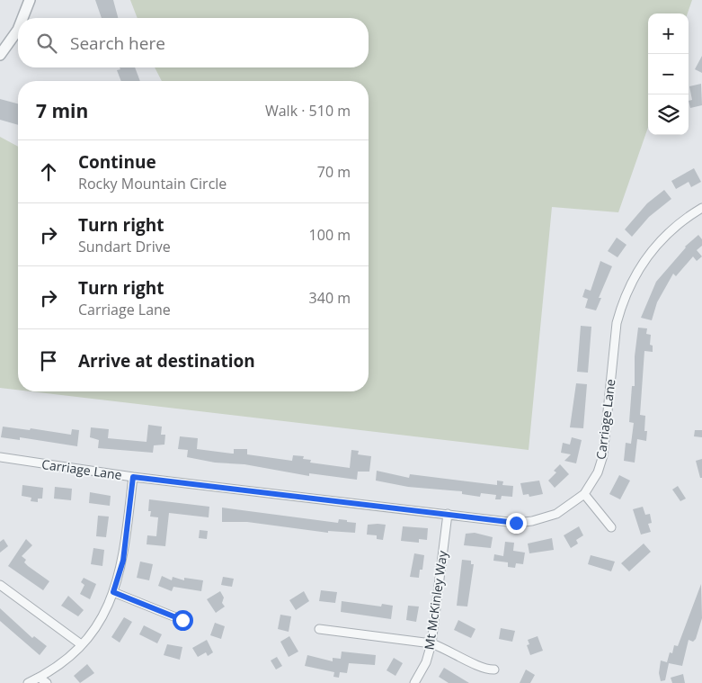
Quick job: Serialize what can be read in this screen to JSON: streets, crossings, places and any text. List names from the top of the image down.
{
  "streets": {
    "street": ["Carriage Lane", "Mt McKinley Way"]
  },
  "crossings": [
    ["Carriage Lane", "Mt McKinley Way"]
  ],
  "page": {
    "map_buttons": ["+", "−"],
    "search": "Search here",
    "heading": ["7 min", "Walk · 510 m"],
    "list": [
      ["Continue", "Rocky Mountain Circle", "70 m"],
      ["Turn right", "Sundart Drive", "100 m"],
      ["Turn right", "Carriage Lane", "340 m"],
      "Arrive at destination"
    ]
  }
}
